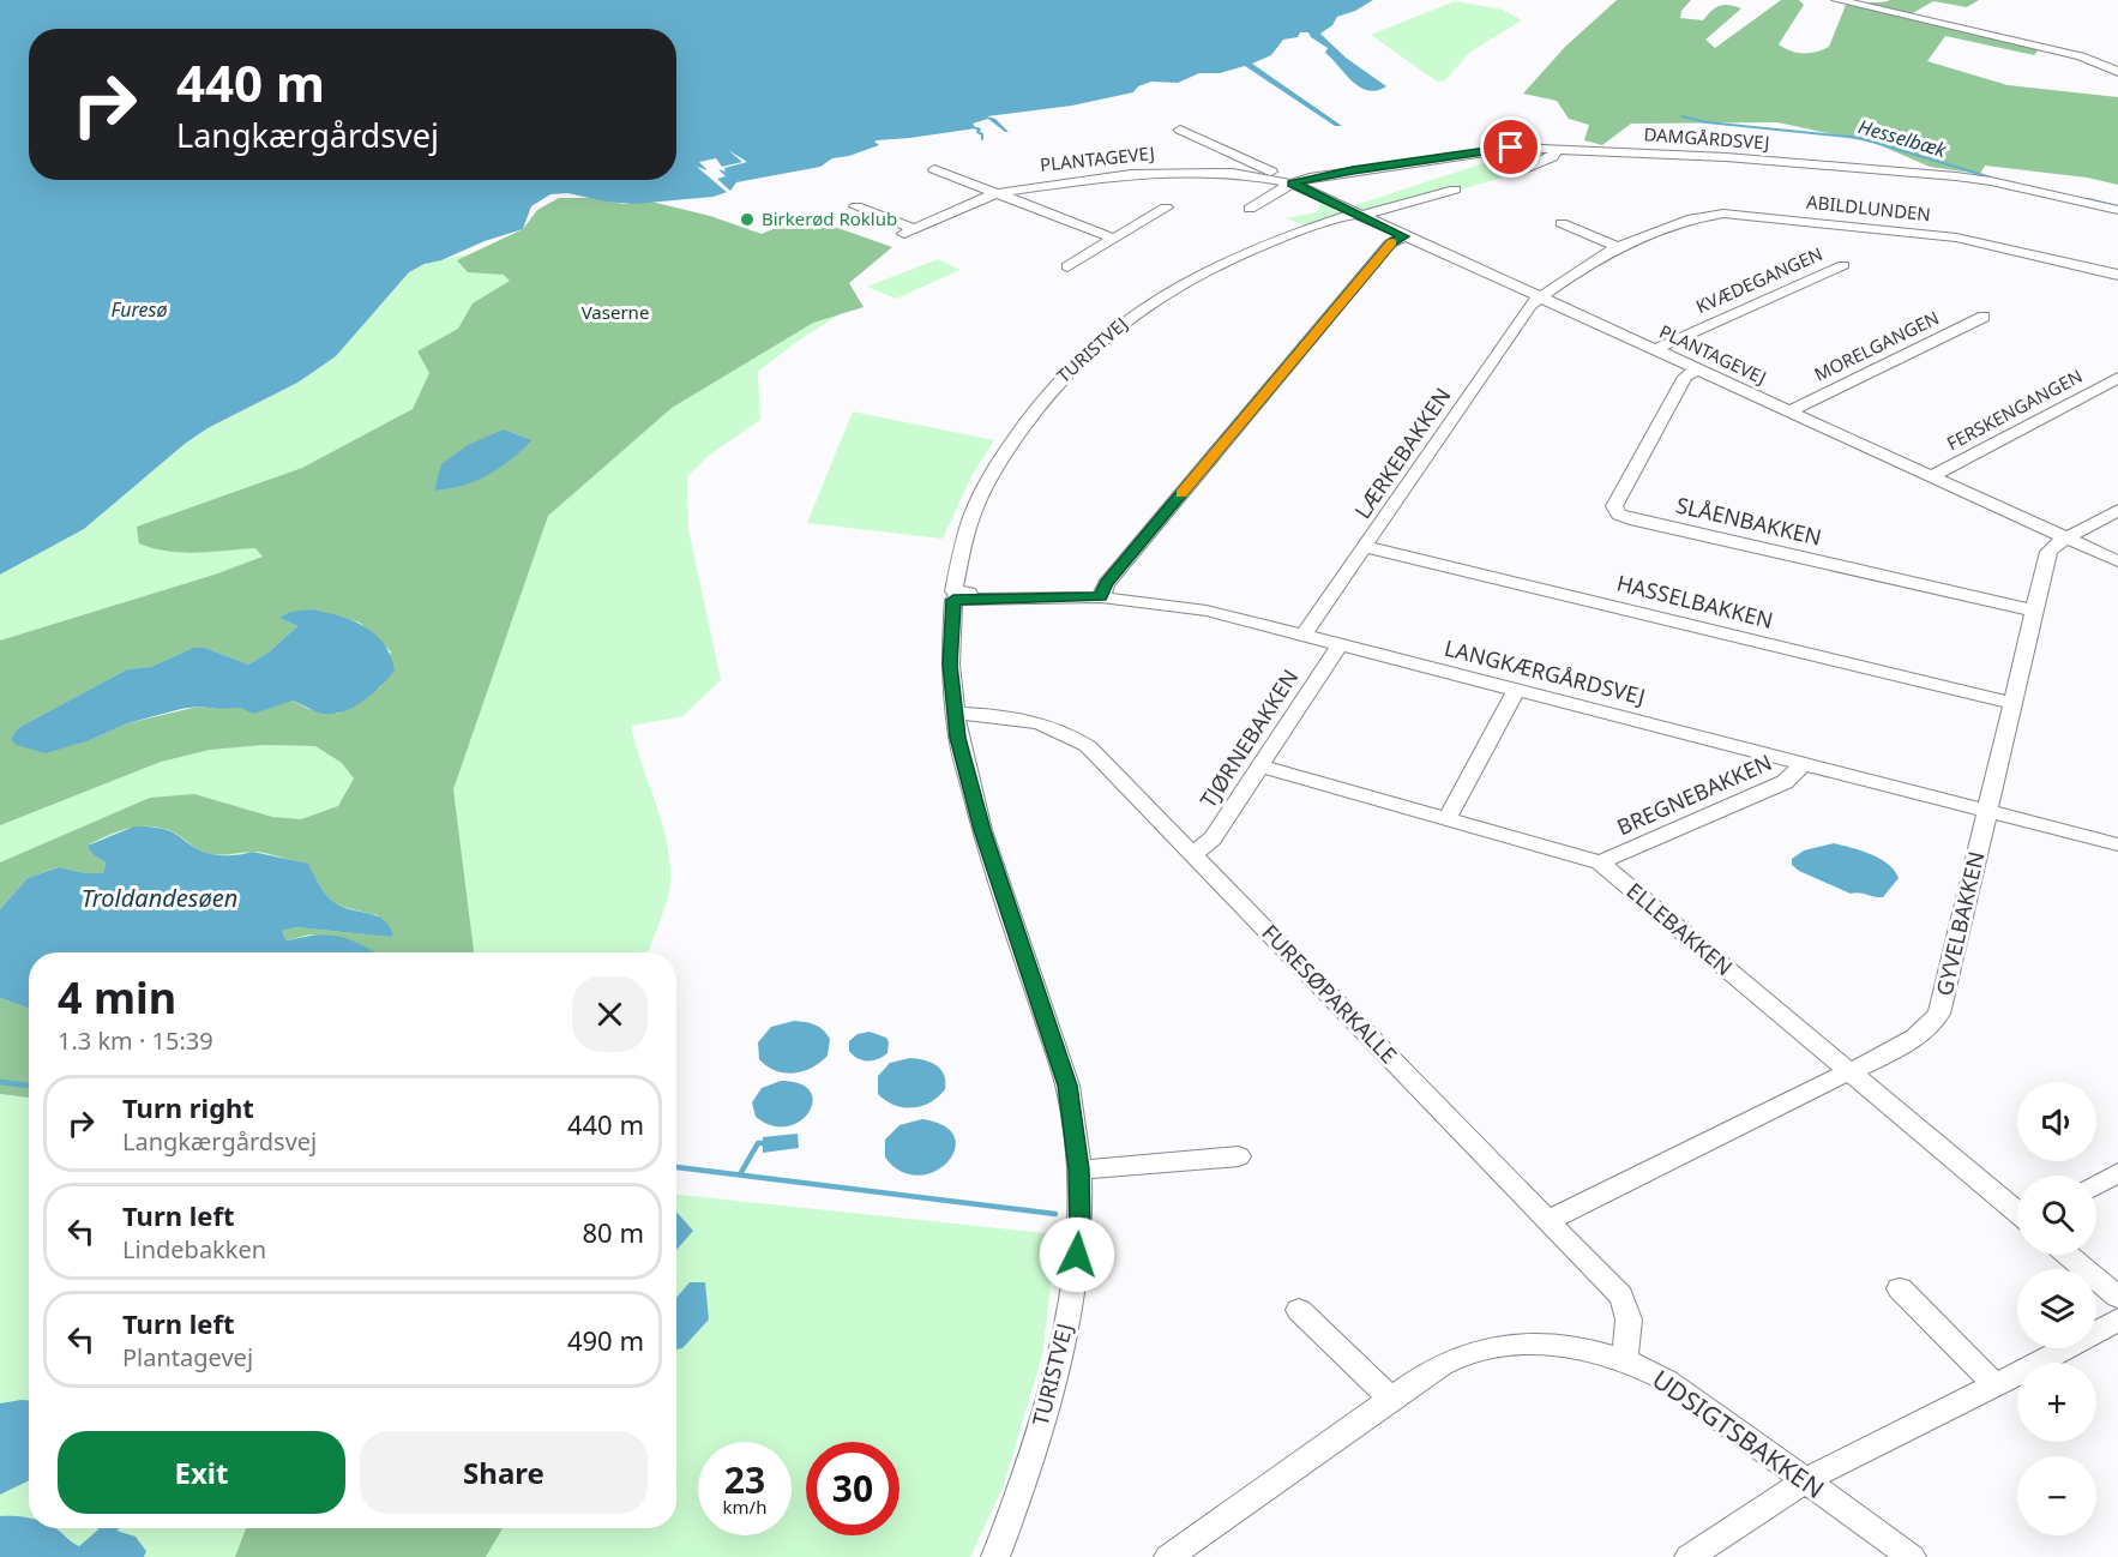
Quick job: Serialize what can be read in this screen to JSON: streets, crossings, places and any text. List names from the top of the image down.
{
  "streets": {
    "street": [
      "DAMGÅRDSVEJ",
      "PLANTAGEVEJ",
      "ABILDLUNDEN",
      "KVÆDEGANGEN",
      "MORELGANGEN",
      "TURISTVEJ",
      "FERSKENGANGEN",
      "LÆRKEBAKKEN",
      "SLÅENBAKKEN",
      "HASSELBAKKEN",
      "LANGKÆRGÅRDSVEJ",
      "TJØRNEBAKKEN",
      "BREGNEBAKKEN",
      "GYVELBAKKEN",
      "ELLEBAKKEN",
      "FURESØPARKALLE",
      "UDSIGTSBAKKEN"
    ]
  },
  "crossings": [
    ["DAMGÅRDSVEJ", "PLANTAGEVEJ"],
    ["PLANTAGEVEJ", "ABILDLUNDEN"],
    ["PLANTAGEVEJ", "KVÆDEGANGEN"],
    ["PLANTAGEVEJ", "MORELGANGEN"],
    ["PLANTAGEVEJ", "TURISTVEJ"],
    ["PLANTAGEVEJ", "FERSKENGANGEN"],
    ["PLANTAGEVEJ", "LÆRKEBAKKEN"],
    ["PLANTAGEVEJ", "SLÅENBAKKEN"],
    ["PLANTAGEVEJ", "GYVELBAKKEN"],
    ["ABILDLUNDEN", "LÆRKEBAKKEN"],
    ["TURISTVEJ", "LANGKÆRGÅRDSVEJ"],
    ["TURISTVEJ", "FURESØPARKALLE"],
    ["LÆRKEBAKKEN", "HASSELBAKKEN"],
    ["LÆRKEBAKKEN", "LANGKÆRGÅRDSVEJ"],
    ["SLÅENBAKKEN", "GYVELBAKKEN"],
    ["HASSELBAKKEN", "GYVELBAKKEN"],
    ["LANGKÆRGÅRDSVEJ", "TJØRNEBAKKEN"],
    ["LANGKÆRGÅRDSVEJ", "BREGNEBAKKEN"],
    ["LANGKÆRGÅRDSVEJ", "GYVELBAKKEN"],
    ["TJØRNEBAKKEN", "ELLEBAKKEN"],
    ["TJØRNEBAKKEN", "FURESØPARKALLE"],
    ["BREGNEBAKKEN", "ELLEBAKKEN"],
    ["GYVELBAKKEN", "ELLEBAKKEN"],
    ["GYVELBAKKEN", "FURESØPARKALLE"],
    ["FURESØPARKALLE", "UDSIGTSBAKKEN"]
  ],
  "water": ["Hesselbæk", "Furesø", "Troldandesøen"],
  "parks": ["Vaserne"],
  "places": ["Birkerød Roklub"],
  "page": {
    "turn": ["440 m", "Langkærgårdsvej"],
    "heading": ["4 min", "1.3 km · 15:39"],
    "list": [
      {
        "name": "Turn right",
        "note": "Langkærgårdsvej",
        "value": "440 m"
      },
      {
        "name": "Turn left",
        "note": "Lindebakken",
        "value": "80 m"
      },
      {
        "name": "Turn left",
        "note": "Plantagevej",
        "value": "490 m"
      }
    ],
    "map_buttons": ["+", "−"],
    "buttons": ["Exit", "Share"],
    "speed": "23 km/h",
    "limit": "30"
  }
}
